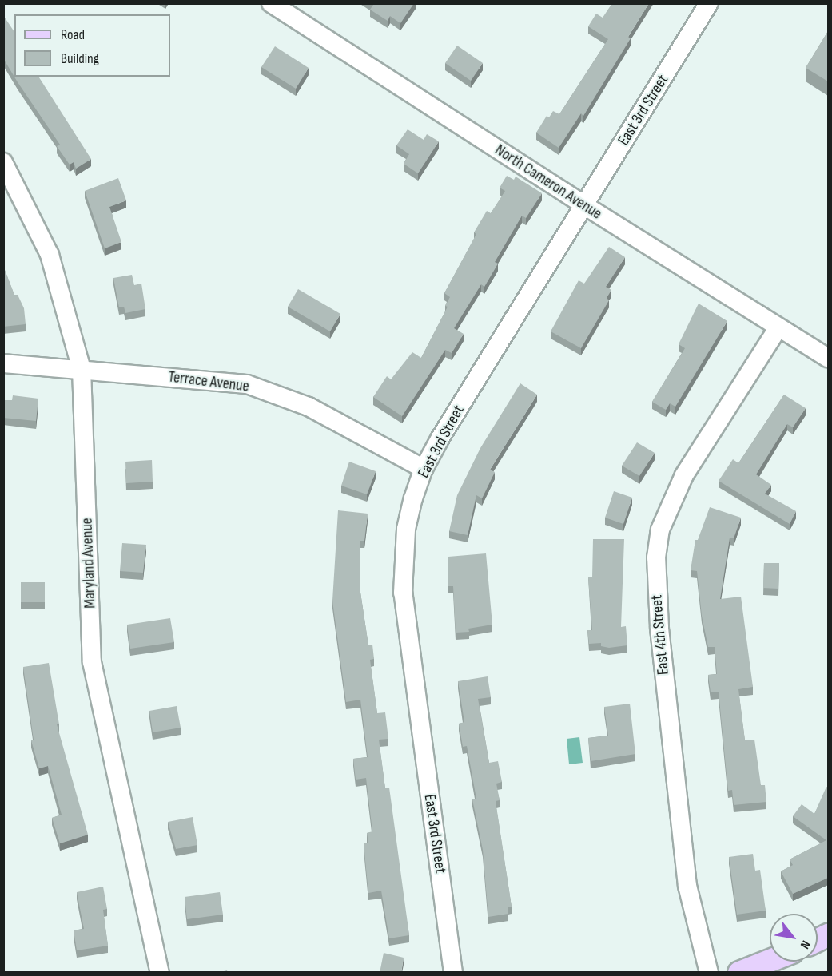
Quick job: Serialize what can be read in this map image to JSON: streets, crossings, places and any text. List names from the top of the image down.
{
  "streets": {
    "street": [
      "East 3rd Street",
      "North Cameron Avenue",
      "Terrace Avenue",
      "Maryland Avenue",
      "East 4th Street"
    ]
  },
  "crossings": [
    ["East 3rd Street", "North Cameron Avenue"],
    ["East 3rd Street", "Terrace Avenue"],
    ["North Cameron Avenue", "East 4th Street"],
    ["Terrace Avenue", "Maryland Avenue"]
  ],
  "legend": ["Road", "Building"],
  "north": "bottom right"
}
